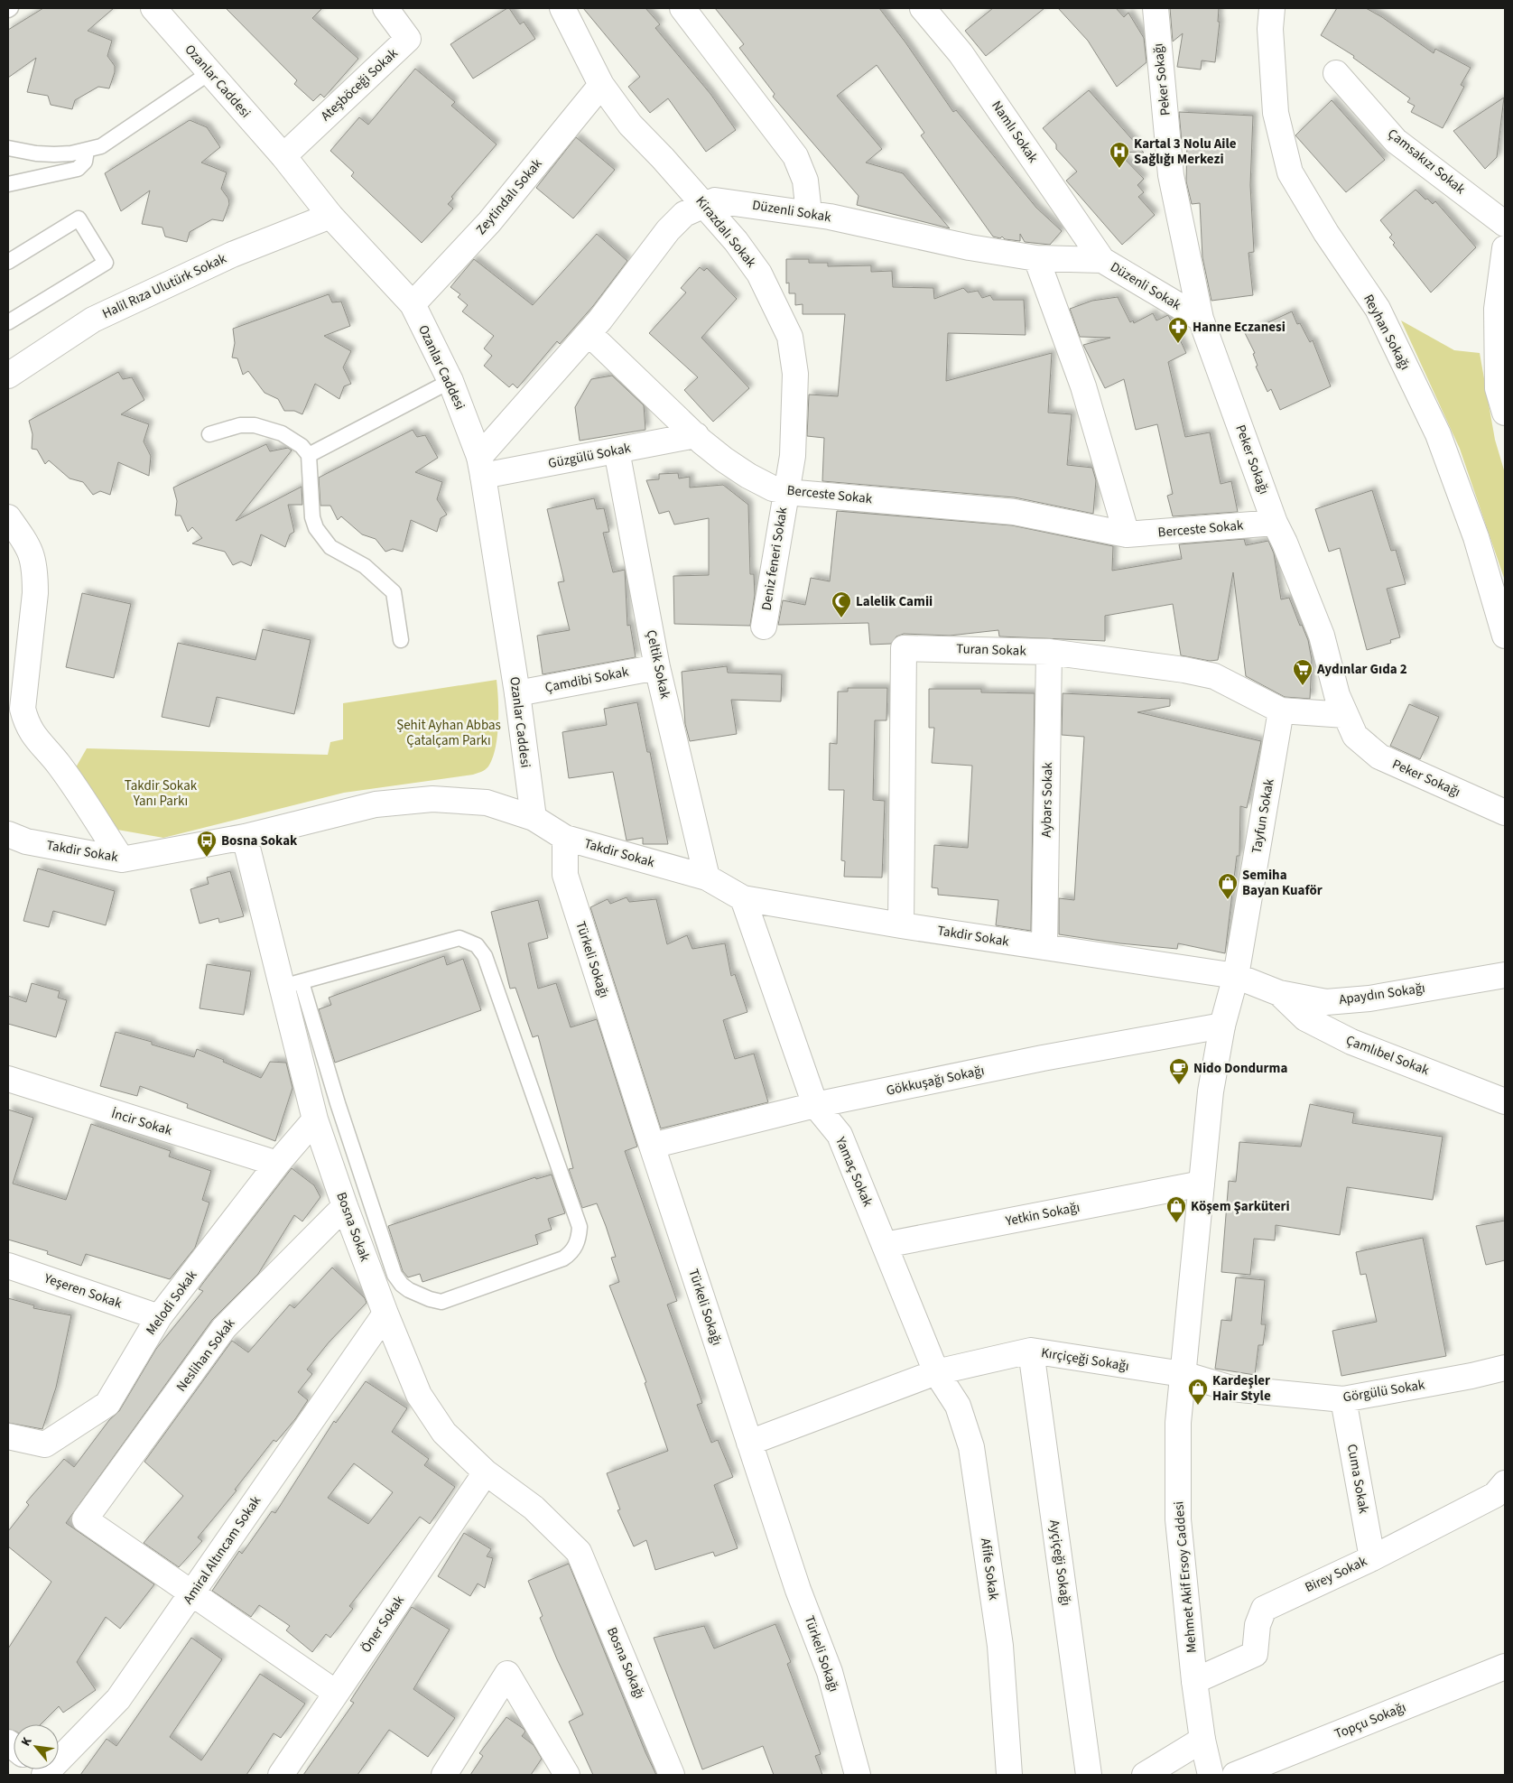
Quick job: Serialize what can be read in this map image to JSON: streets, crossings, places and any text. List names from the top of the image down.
{
  "streets": {
    "street": [
      "Peker Sokağı",
      "Ozanlar Caddesi",
      "Ateşböceği Sokak",
      "Namlı Sokak",
      "Çamsakızı Sokak",
      "Zeytindalı Sokak",
      "Düzenli Sokak",
      "Kirazdalı Sokak",
      "Halil Rıza Ulutürk Sokak",
      "Reyhan Sokağı",
      "Güzgülü Sokak",
      "Berceste Sokak",
      "Deniz feneri Sokak",
      "Turan Sokak",
      "Çeltik Sokak",
      "Çamdibi Sokak",
      "Aybars Sokak",
      "Tayfun Sokak",
      "Takdir Sokak",
      "Türkeli Sokağı",
      "Apaydın Sokağı",
      "Çamlıbel Sokak",
      "Gökkuşağı Sokağı",
      "İncir Sokak",
      "Yamaç Sokak",
      "Yetkin Sokağı",
      "Bosna Sokak",
      "Yeşeren Sokak",
      "Melodi Sokak",
      "Neslihan Sokak",
      "Kırçiçeği Sokağı",
      "Görgülü Sokak",
      "Cuma Sokak",
      "Amiral Altıncam Sokak",
      "Ayçiçeği Sokağı",
      "Afife Sokak",
      "Birey Sokak",
      "Mehmet Akif Ersoy Caddesi",
      "Öner Sokak",
      "Bosna Sokağı",
      "Topçu Sokağı"
    ]
  },
  "crossings": [
    ["Peker Sokağı", "Düzenli Sokak"],
    ["Peker Sokağı", "Berceste Sokak"],
    ["Peker Sokağı", "Turan Sokak"],
    ["Ozanlar Caddesi", "Ateşböceği Sokak"],
    ["Ozanlar Caddesi", "Zeytindalı Sokak"],
    ["Ozanlar Caddesi", "Düzenli Sokak"],
    ["Ozanlar Caddesi", "Halil Rıza Ulutürk Sokak"],
    ["Ozanlar Caddesi", "Güzgülü Sokak"],
    ["Ozanlar Caddesi", "Çamdibi Sokak"],
    ["Ozanlar Caddesi", "Takdir Sokak"],
    ["Namlı Sokak", "Düzenli Sokak"],
    ["Zeytindalı Sokak", "Kirazdalı Sokak"],
    ["Düzenli Sokak", "Kirazdalı Sokak"],
    ["Düzenli Sokak", "Güzgülü Sokak"],
    ["Düzenli Sokak", "Berceste Sokak"],
    ["Kirazdalı Sokak", "Berceste Sokak"],
    ["Kirazdalı Sokak", "Deniz feneri Sokak"],
    ["Güzgülü Sokak", "Berceste Sokak"],
    ["Güzgülü Sokak", "Çeltik Sokak"],
    ["Berceste Sokak", "Deniz feneri Sokak"],
    ["Turan Sokak", "Aybars Sokak"],
    ["Turan Sokak", "Tayfun Sokak"],
    ["Turan Sokak", "Takdir Sokak"],
    ["Çeltik Sokak", "Çamdibi Sokak"],
    ["Çeltik Sokak", "Takdir Sokak"],
    ["Aybars Sokak", "Takdir Sokak"],
    ["Tayfun Sokak", "Takdir Sokak"],
    ["Tayfun Sokak", "Apaydın Sokağı"],
    ["Tayfun Sokak", "Mehmet Akif Ersoy Caddesi"],
    ["Takdir Sokak", "Türkeli Sokağı"],
    ["Takdir Sokak", "Apaydın Sokağı"],
    ["Takdir Sokak", "Yamaç Sokak"],
    ["Takdir Sokak", "Bosna Sokak"],
    ["Takdir Sokak", "Mehmet Akif Ersoy Caddesi"],
    ["Türkeli Sokağı", "Gökkuşağı Sokağı"],
    ["Türkeli Sokağı", "Kırçiçeği Sokağı"],
    ["Apaydın Sokağı", "Çamlıbel Sokak"],
    ["Apaydın Sokağı", "Mehmet Akif Ersoy Caddesi"],
    ["Gökkuşağı Sokağı", "Yamaç Sokak"],
    ["Gökkuşağı Sokağı", "Mehmet Akif Ersoy Caddesi"],
    ["İncir Sokak", "Melodi Sokak"],
    ["Yamaç Sokak", "Yetkin Sokağı"],
    ["Yamaç Sokak", "Kırçiçeği Sokağı"],
    ["Yamaç Sokak", "Afife Sokak"],
    ["Yetkin Sokağı", "Mehmet Akif Ersoy Caddesi"],
    ["Bosna Sokak", "Melodi Sokak"],
    ["Bosna Sokak", "Neslihan Sokak"],
    ["Bosna Sokak", "Amiral Altıncam Sokak"],
    ["Bosna Sokak", "Öner Sokak"],
    ["Bosna Sokak", "Bosna Sokağı"],
    ["Yeşeren Sokak", "Melodi Sokak"],
    ["Neslihan Sokak", "Amiral Altıncam Sokak"],
    ["Kırçiçeği Sokağı", "Görgülü Sokak"],
    ["Kırçiçeği Sokağı", "Ayçiçeği Sokağı"],
    ["Kırçiçeği Sokağı", "Afife Sokak"],
    ["Kırçiçeği Sokağı", "Mehmet Akif Ersoy Caddesi"],
    ["Görgülü Sokak", "Cuma Sokak"],
    ["Görgülü Sokak", "Mehmet Akif Ersoy Caddesi"],
    ["Cuma Sokak", "Birey Sokak"],
    ["Birey Sokak", "Mehmet Akif Ersoy Caddesi"]
  ],
  "parks": ["Şehit Ayhan Abbas Çatalçam Parkı", "Takdir Sokak Yanı Parkı"],
  "places": {
    "hospital": ["Kartal 3 Nolu Aile Sağlığı Merkezi"],
    "pharmacy": ["Hanne Eczanesi"],
    "mosque": ["Lalelik Camii"],
    "supermarket": ["Aydınlar Gıda 2"],
    "bus stop": ["Bosna Sokak"],
    "shop": ["Semiha Bayan Kuaför", "Köşem Şarküteri", "Kardeşler Hair Style"],
    "cafe": ["Nido Dondurma"]
  },
  "north": "top left"
}
